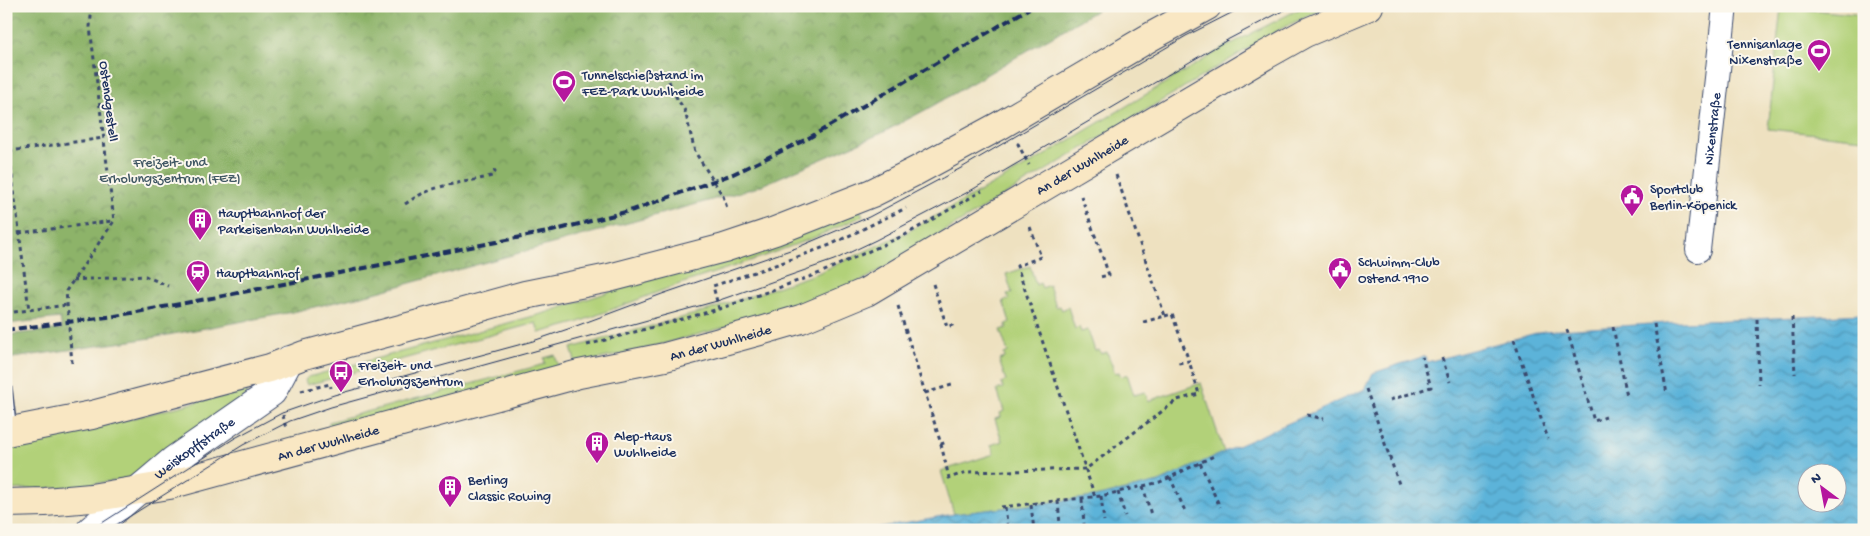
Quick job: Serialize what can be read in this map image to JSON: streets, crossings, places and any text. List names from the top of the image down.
{
  "streets": {
    "main road": ["An der Wuhlheide"],
    "street": ["Nixenstraße", "Weiskopffstraße"],
    "path": ["Ostendgestell"]
  },
  "crossings": [
    ["An der Wuhlheide", "Weiskopffstraße"]
  ],
  "parks": ["Freizeit- und Erholungszentrum (FEZ)"],
  "places": {
    "sports": ["Tennisanlage Nixenstraße", "Tunnelschießstand im FEZ-Park Wuhlheide"],
    "public building": ["Sportclub Berlin-Köpenick", "Schwimm-Club Ostend 1910"],
    "building": ["Hauptbahnhof der Parkeisenbahn Wuhlheide", "Alep-Haus Wuhlheide", "Berling Classic Rowing"],
    "station": ["Hauptbahnhof"],
    "bus stop": ["Freizeit- und Erholungszentrum"]
  },
  "north": "top left"
}
